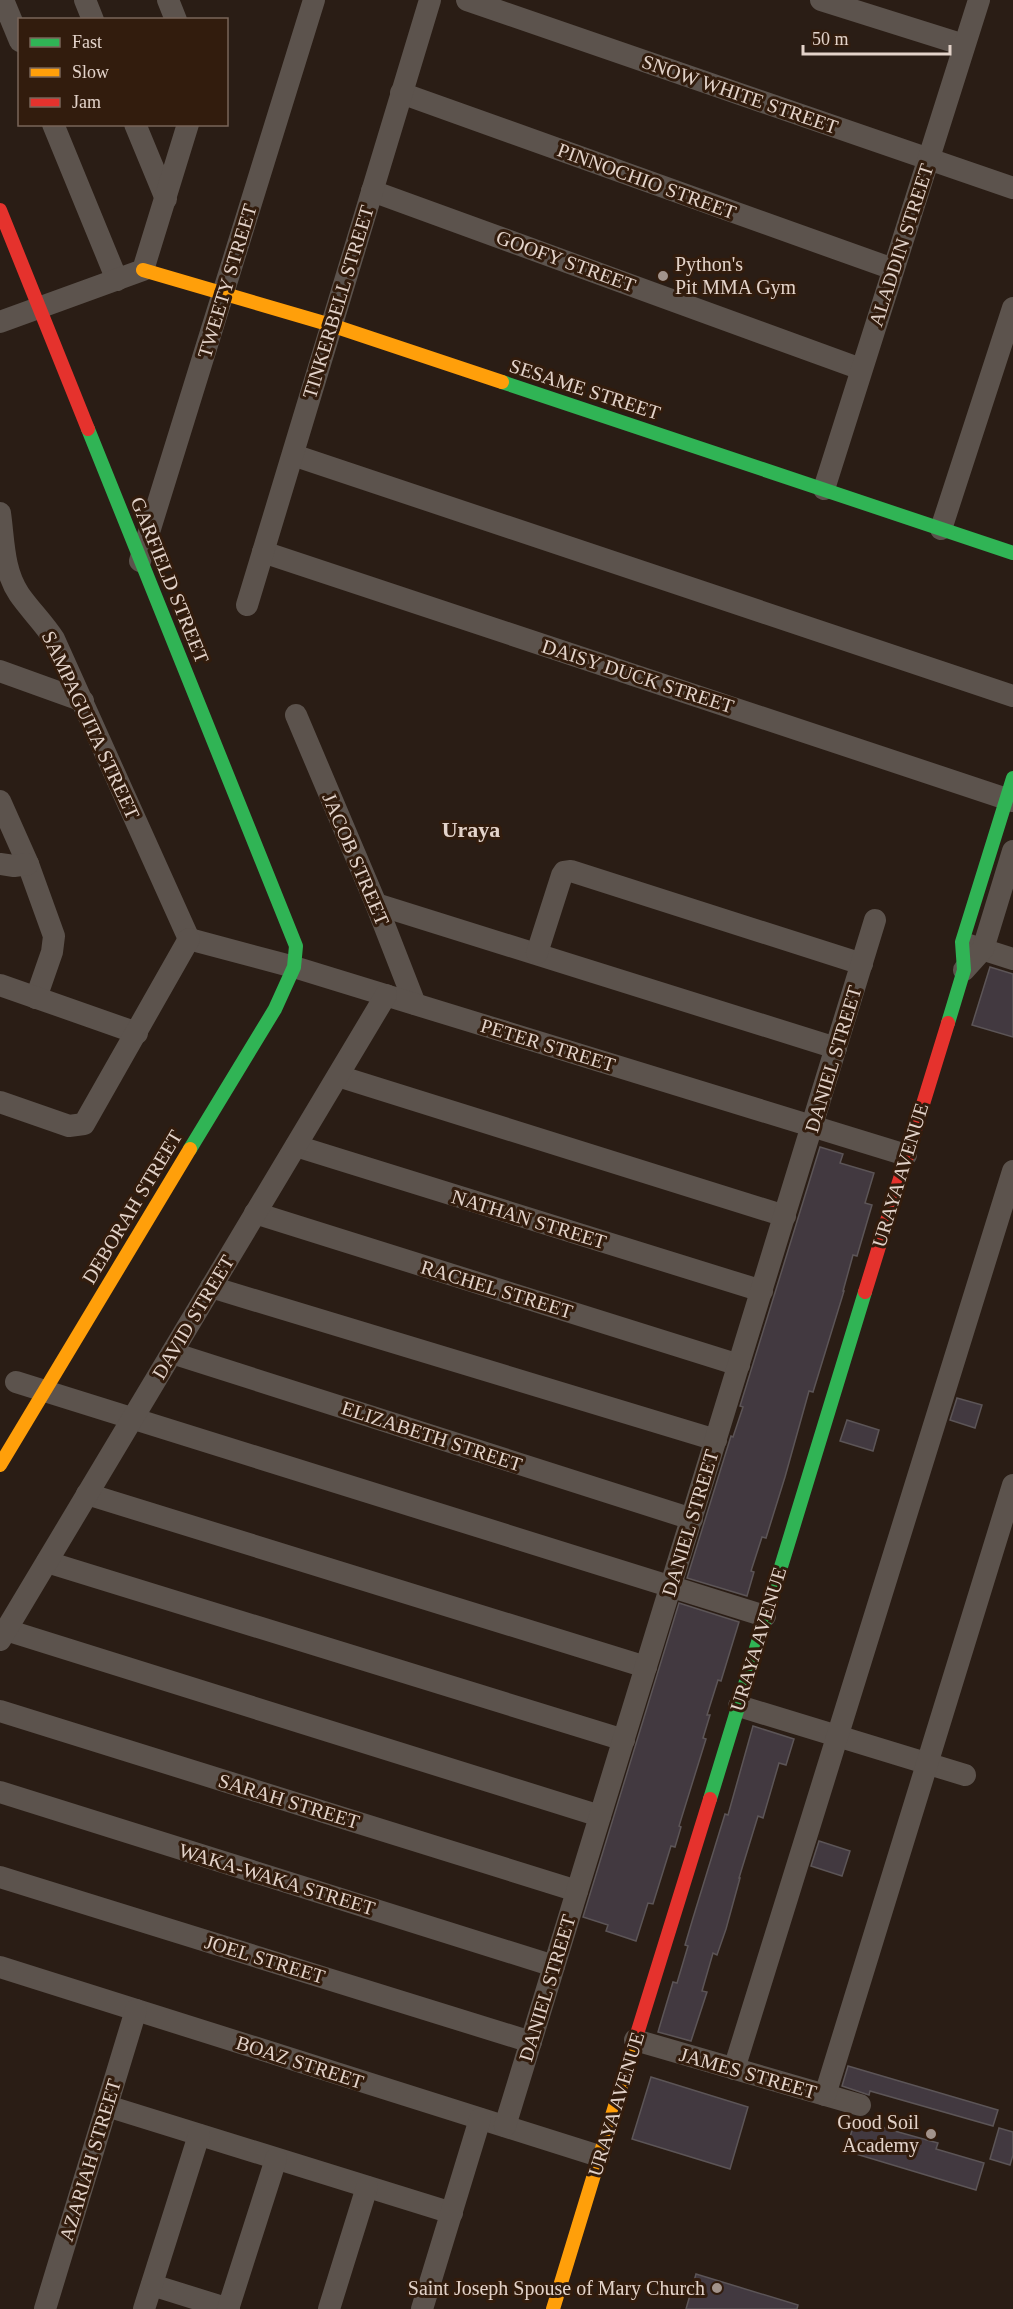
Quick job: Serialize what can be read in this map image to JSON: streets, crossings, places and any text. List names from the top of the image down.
{
  "streets": {
    "street": [
      "SNOW WHITE STREET",
      "PINNOCHIO STREET",
      "ALADDIN STREET",
      "GOOFY STREET",
      "TWEETY STREET",
      "TINKERBELL STREET",
      "SESAME STREET",
      "GARFIELD STREET",
      "DAISY DUCK STREET",
      "SAMPAGUITA STREET",
      "JACOB STREET",
      "PETER STREET",
      "DANIEL STREET",
      "URAYA AVENUE",
      "DEBORAH STREET",
      "NATHAN STREET",
      "RACHEL STREET",
      "DAVID STREET",
      "ELIZABETH STREET",
      "SARAH STREET",
      "WAKA-WAKA STREET",
      "JOEL STREET",
      "BOAZ STREET",
      "JAMES STREET",
      "AZARIAH STREET"
    ]
  },
  "crossings": [
    ["SNOW WHITE STREET", "ALADDIN STREET"],
    ["PINNOCHIO STREET", "ALADDIN STREET"],
    ["PINNOCHIO STREET", "TINKERBELL STREET"],
    ["ALADDIN STREET", "GOOFY STREET"],
    ["ALADDIN STREET", "SESAME STREET"],
    ["GOOFY STREET", "TINKERBELL STREET"],
    ["TWEETY STREET", "SESAME STREET"],
    ["TWEETY STREET", "GARFIELD STREET"],
    ["TINKERBELL STREET", "SESAME STREET"],
    ["TINKERBELL STREET", "DAISY DUCK STREET"],
    ["GARFIELD STREET", "PETER STREET"],
    ["GARFIELD STREET", "DEBORAH STREET"],
    ["DAISY DUCK STREET", "URAYA AVENUE"],
    ["SAMPAGUITA STREET", "PETER STREET"],
    ["JACOB STREET", "PETER STREET"],
    ["PETER STREET", "DANIEL STREET"],
    ["PETER STREET", "URAYA AVENUE"],
    ["PETER STREET", "DEBORAH STREET"],
    ["PETER STREET", "DAVID STREET"],
    ["DANIEL STREET", "NATHAN STREET"],
    ["DANIEL STREET", "RACHEL STREET"],
    ["DANIEL STREET", "ELIZABETH STREET"],
    ["DANIEL STREET", "SARAH STREET"],
    ["DANIEL STREET", "WAKA-WAKA STREET"],
    ["DANIEL STREET", "JOEL STREET"],
    ["DANIEL STREET", "BOAZ STREET"],
    ["URAYA AVENUE", "BOAZ STREET"],
    ["URAYA AVENUE", "JAMES STREET"],
    ["NATHAN STREET", "DAVID STREET"],
    ["RACHEL STREET", "DAVID STREET"],
    ["DAVID STREET", "ELIZABETH STREET"],
    ["BOAZ STREET", "AZARIAH STREET"]
  ],
  "districts": ["Uraya"],
  "places": ["Python's Pit MMA Gym", "Good Soil Academy", "Saint Joseph Spouse of Mary Church"],
  "legend": ["Fast", "Slow", "Jam"],
  "scale_bar": "50 m"
}
